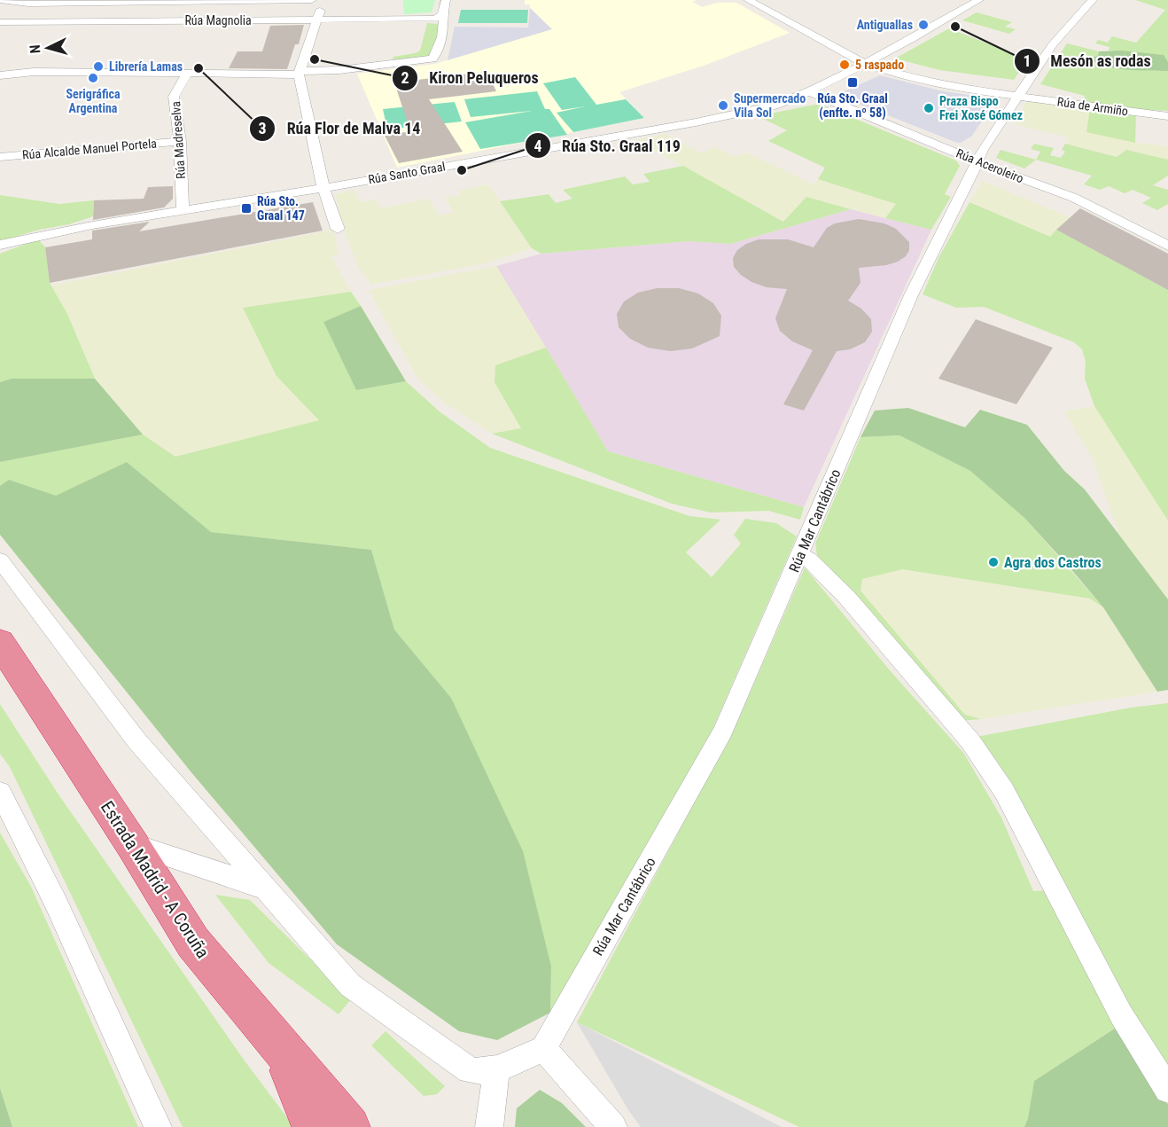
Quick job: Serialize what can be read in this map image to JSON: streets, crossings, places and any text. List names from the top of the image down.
{
  "streets": {
    "highway": ["Estrada Madrid - A Coruña"],
    "street": [
      "Rúa Magnolia",
      "Rúa de Armiño",
      "Rúa Madreselva",
      "Rúa Alcalde Manuel Portela",
      "Rúa Aceroleiro",
      "Rúa Santo Graal",
      "Rúa Mar Cantábrico"
    ]
  },
  "crossings": [
    ["Rúa de Armiño", "Rúa Santo Graal"],
    ["Rúa de Armiño", "Rúa Mar Cantábrico"],
    ["Rúa Madreselva", "Rúa Alcalde Manuel Portela"],
    ["Rúa Madreselva", "Rúa Santo Graal"],
    ["Rúa Aceroleiro", "Rúa Santo Graal"],
    ["Rúa Aceroleiro", "Rúa Mar Cantábrico"]
  ],
  "places": {
    "other": [
      "Antiguallas",
      "Mesón as rodas",
      "Kiron Peluqueros",
      "5 raspado",
      "Librería Lamas",
      "Rúa Flor de Malva 14",
      "Serigráfica Argentina",
      "Supermercado Vila Sol",
      "Praza Bispo Frei Xosé Gómez",
      "Rúa Sto. Graal 119",
      "Agra dos Castros"
    ],
    "transit": ["Rúa Sto. Graal (enfte. nº 58)", "Rúa Sto. Graal 147"]
  },
  "north": "left"
}
